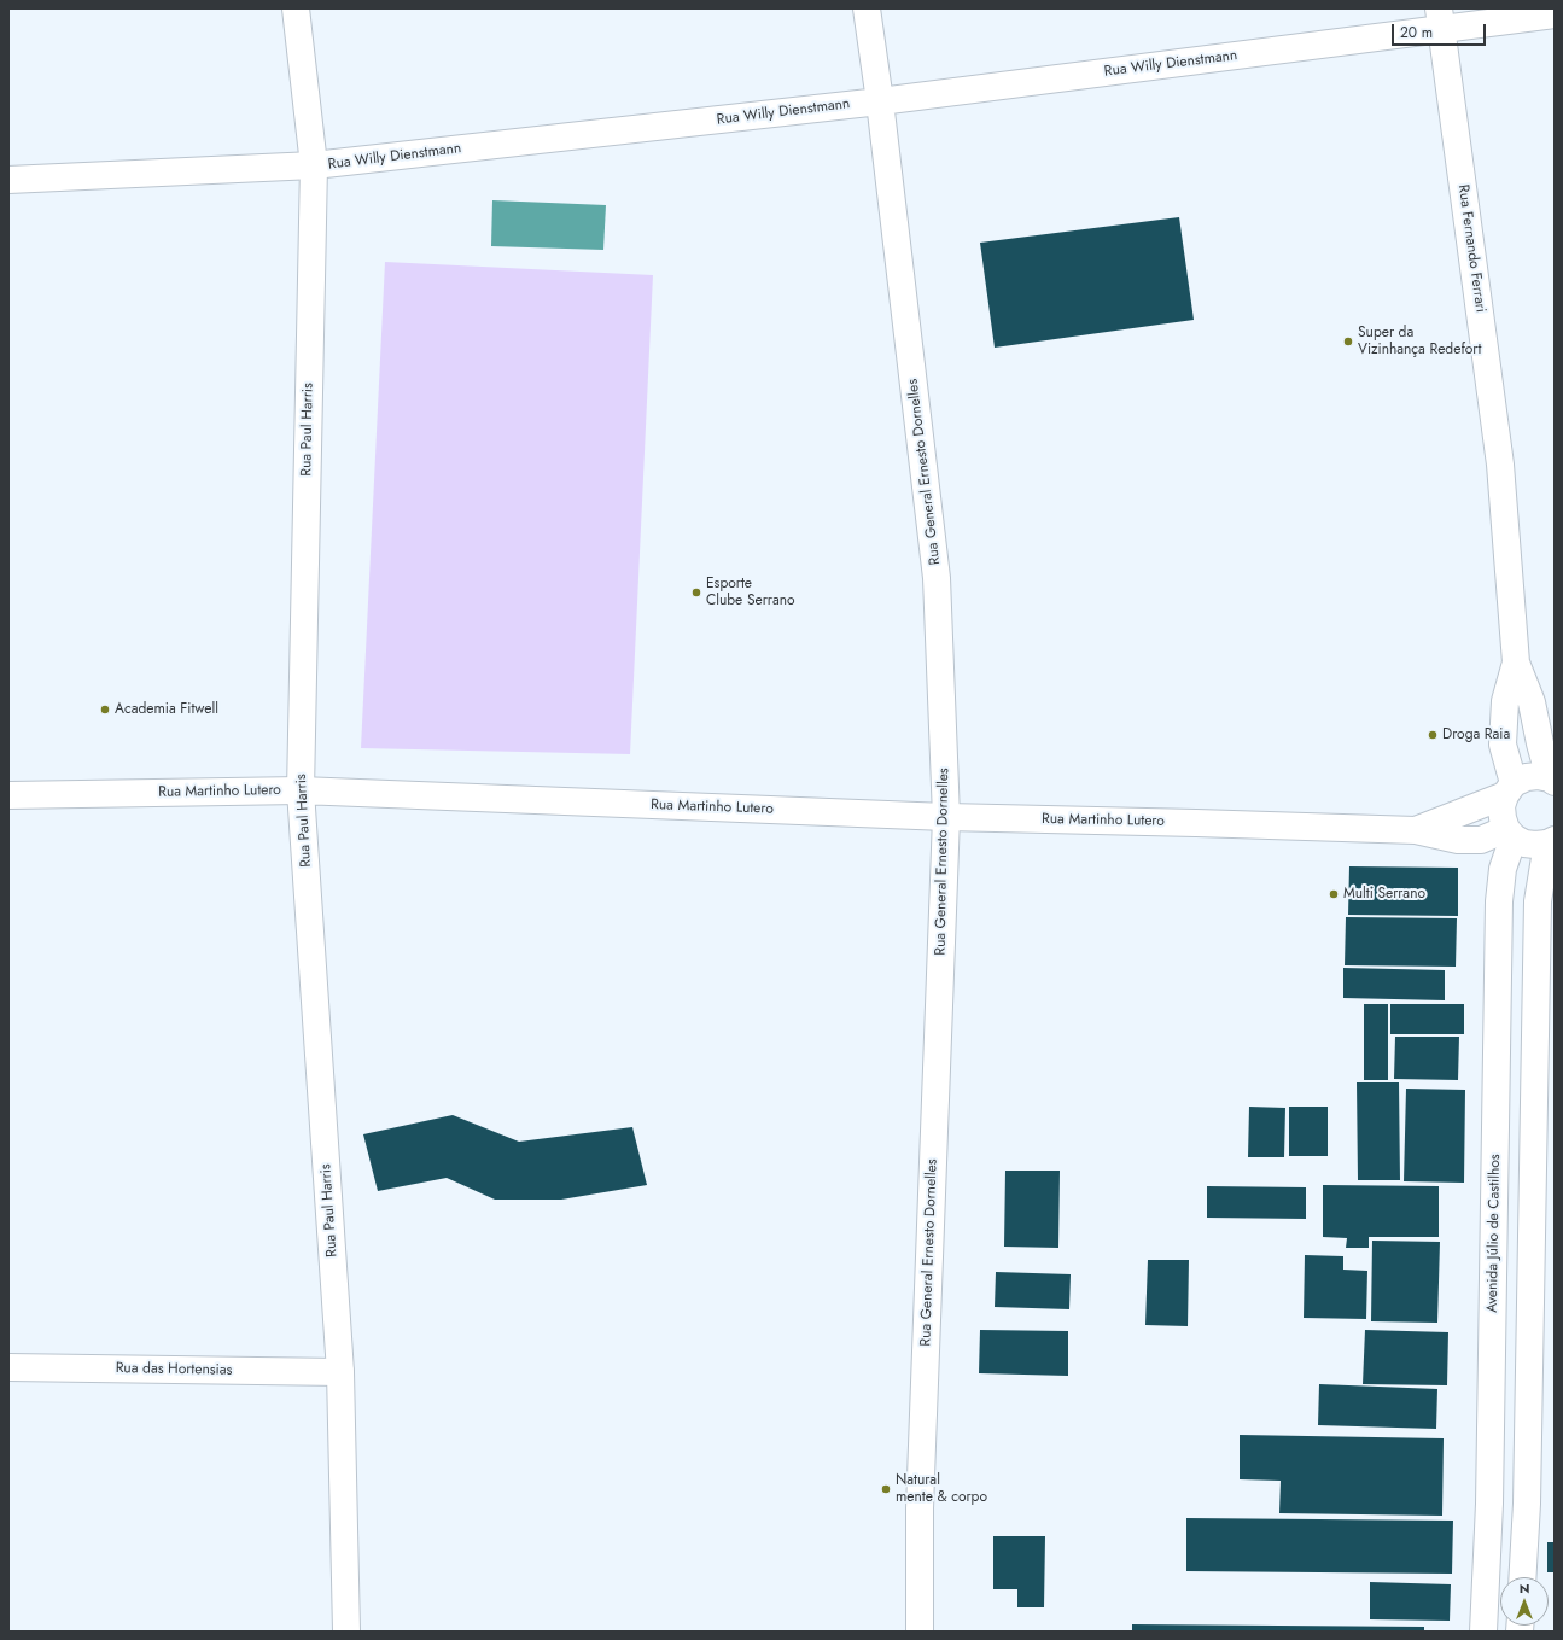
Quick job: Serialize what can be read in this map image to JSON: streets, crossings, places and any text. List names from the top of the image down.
{
  "streets": {
    "street": [
      "Rua Willy Dienstmann",
      "Rua Fernando Ferrari",
      "Rua Paul Harris",
      "Rua General Ernesto Dornelles",
      "Rua Martinho Lutero",
      "Avenida Júlio de Castilhos",
      "Rua das Hortensias"
    ]
  },
  "crossings": [
    ["Rua Willy Dienstmann", "Rua Fernando Ferrari"],
    ["Rua Willy Dienstmann", "Rua Paul Harris"],
    ["Rua Willy Dienstmann", "Rua General Ernesto Dornelles"],
    ["Rua Fernando Ferrari", "Rua Martinho Lutero"],
    ["Rua Paul Harris", "Rua Martinho Lutero"],
    ["Rua Paul Harris", "Rua das Hortensias"],
    ["Rua General Ernesto Dornelles", "Rua Martinho Lutero"],
    ["Rua Martinho Lutero", "Avenida Júlio de Castilhos"]
  ],
  "places": [
    "Super da Vizinhança Redefort",
    "Esporte Clube Serrano",
    "Academia Fitwell",
    "Droga Raia",
    "Multi Serrano",
    "Natural mente & corpo"
  ],
  "scale_bar": "20 m",
  "north": "top"
}
